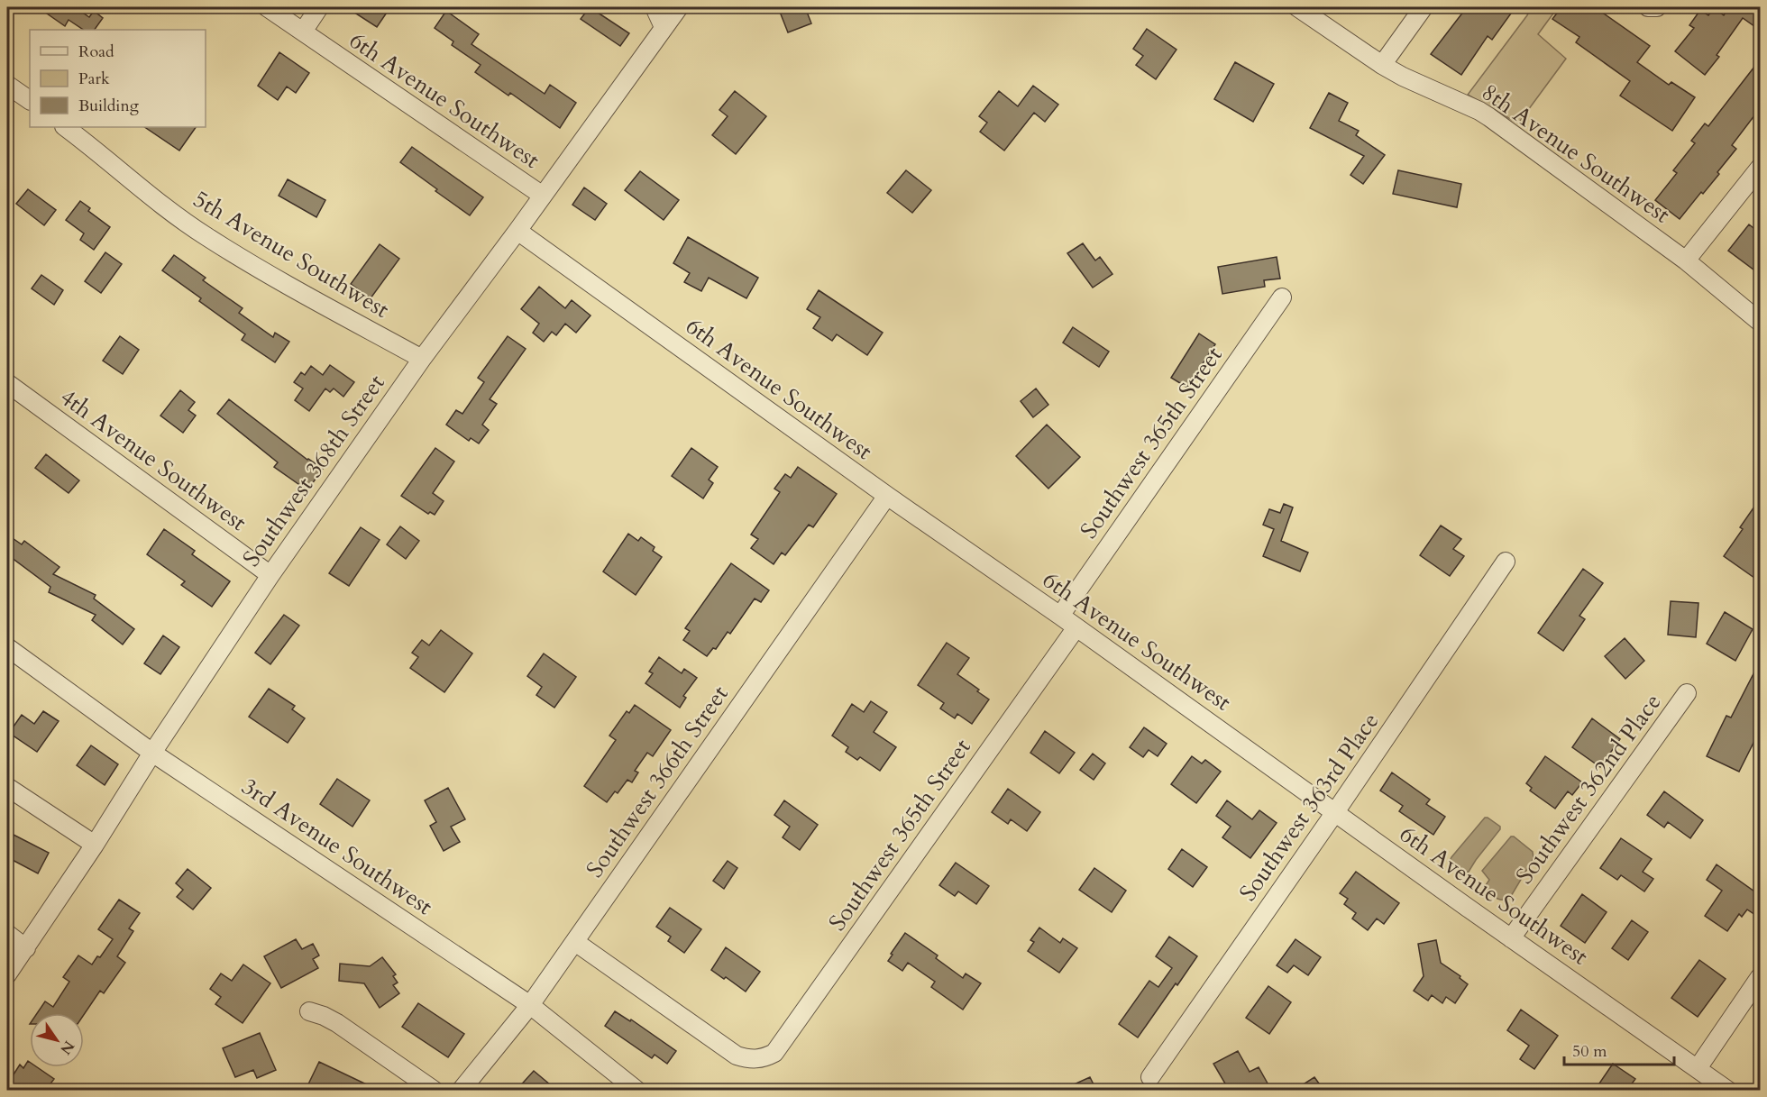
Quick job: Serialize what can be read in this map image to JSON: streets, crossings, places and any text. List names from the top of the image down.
{
  "streets": {
    "street": [
      "6th Avenue Southwest",
      "8th Avenue Southwest",
      "5th Avenue Southwest",
      "Southwest 365th Street",
      "4th Avenue Southwest",
      "Southwest 368th Street",
      "Southwest 366th Street",
      "Southwest 362nd Place",
      "Southwest 363rd Place",
      "3rd Avenue Southwest"
    ]
  },
  "crossings": [
    ["6th Avenue Southwest", "Southwest 365th Street"],
    ["6th Avenue Southwest", "Southwest 368th Street"],
    ["6th Avenue Southwest", "Southwest 366th Street"],
    ["6th Avenue Southwest", "Southwest 362nd Place"],
    ["6th Avenue Southwest", "Southwest 363rd Place"],
    ["5th Avenue Southwest", "Southwest 368th Street"],
    ["Southwest 365th Street", "Southwest 366th Street"],
    ["4th Avenue Southwest", "Southwest 368th Street"],
    ["Southwest 368th Street", "3rd Avenue Southwest"],
    ["Southwest 366th Street", "3rd Avenue Southwest"]
  ],
  "legend": ["Road", "Park", "Building"],
  "scale_bar": "50 m",
  "north": "bottom right"
}
